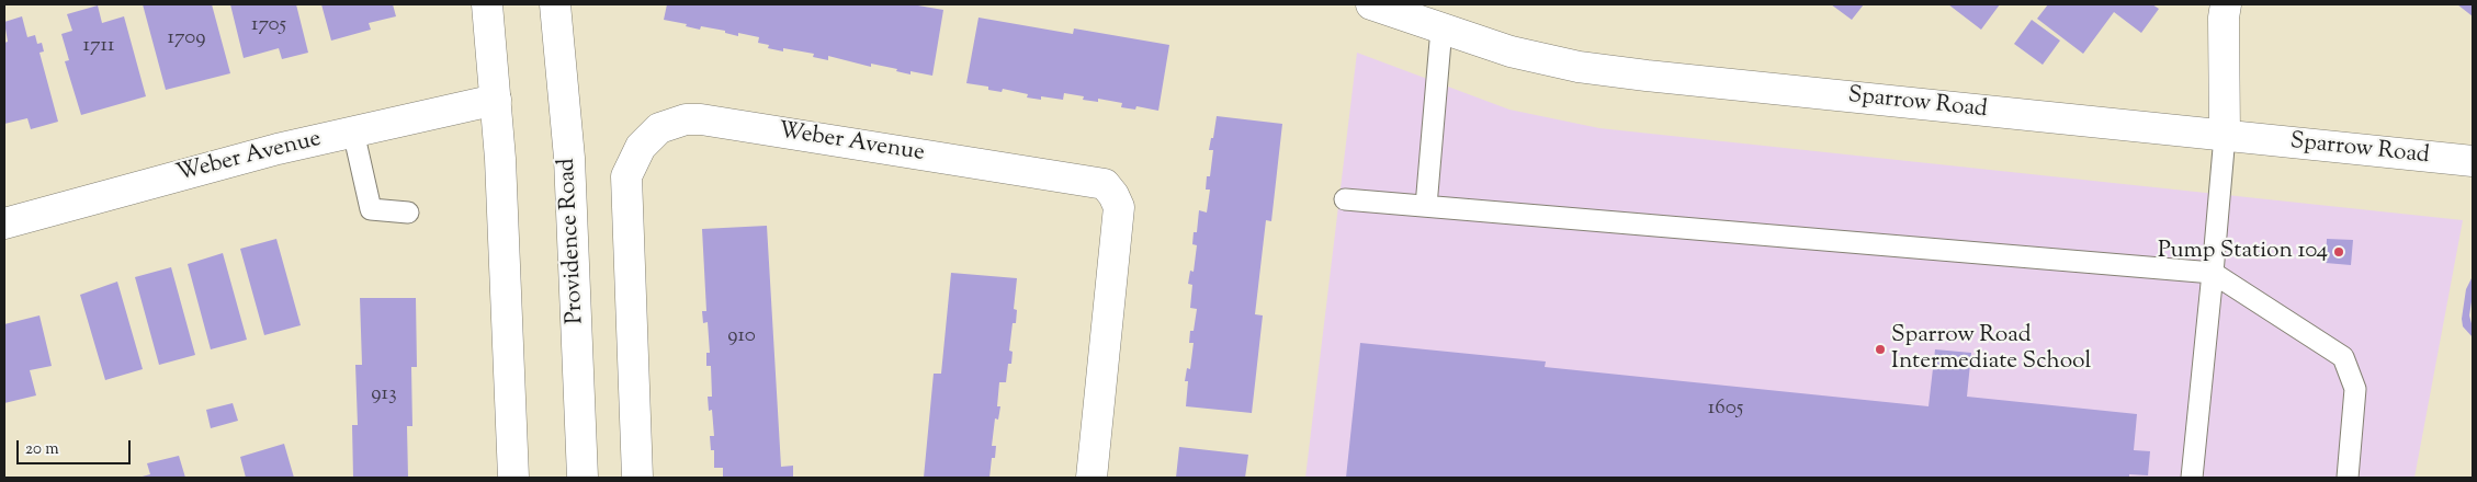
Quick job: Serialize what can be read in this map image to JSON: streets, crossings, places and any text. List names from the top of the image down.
{
  "streets": {
    "street": ["Sparrow Road", "Weber Avenue", "Providence Road"]
  },
  "places": ["Pump Station 104", "Sparrow Road Intermediate School"],
  "house_numbers": [
    "1705",
    "1709",
    "1711",
    "910",
    "913",
    "1605"
  ],
  "scale_bar": "20 m"
}
